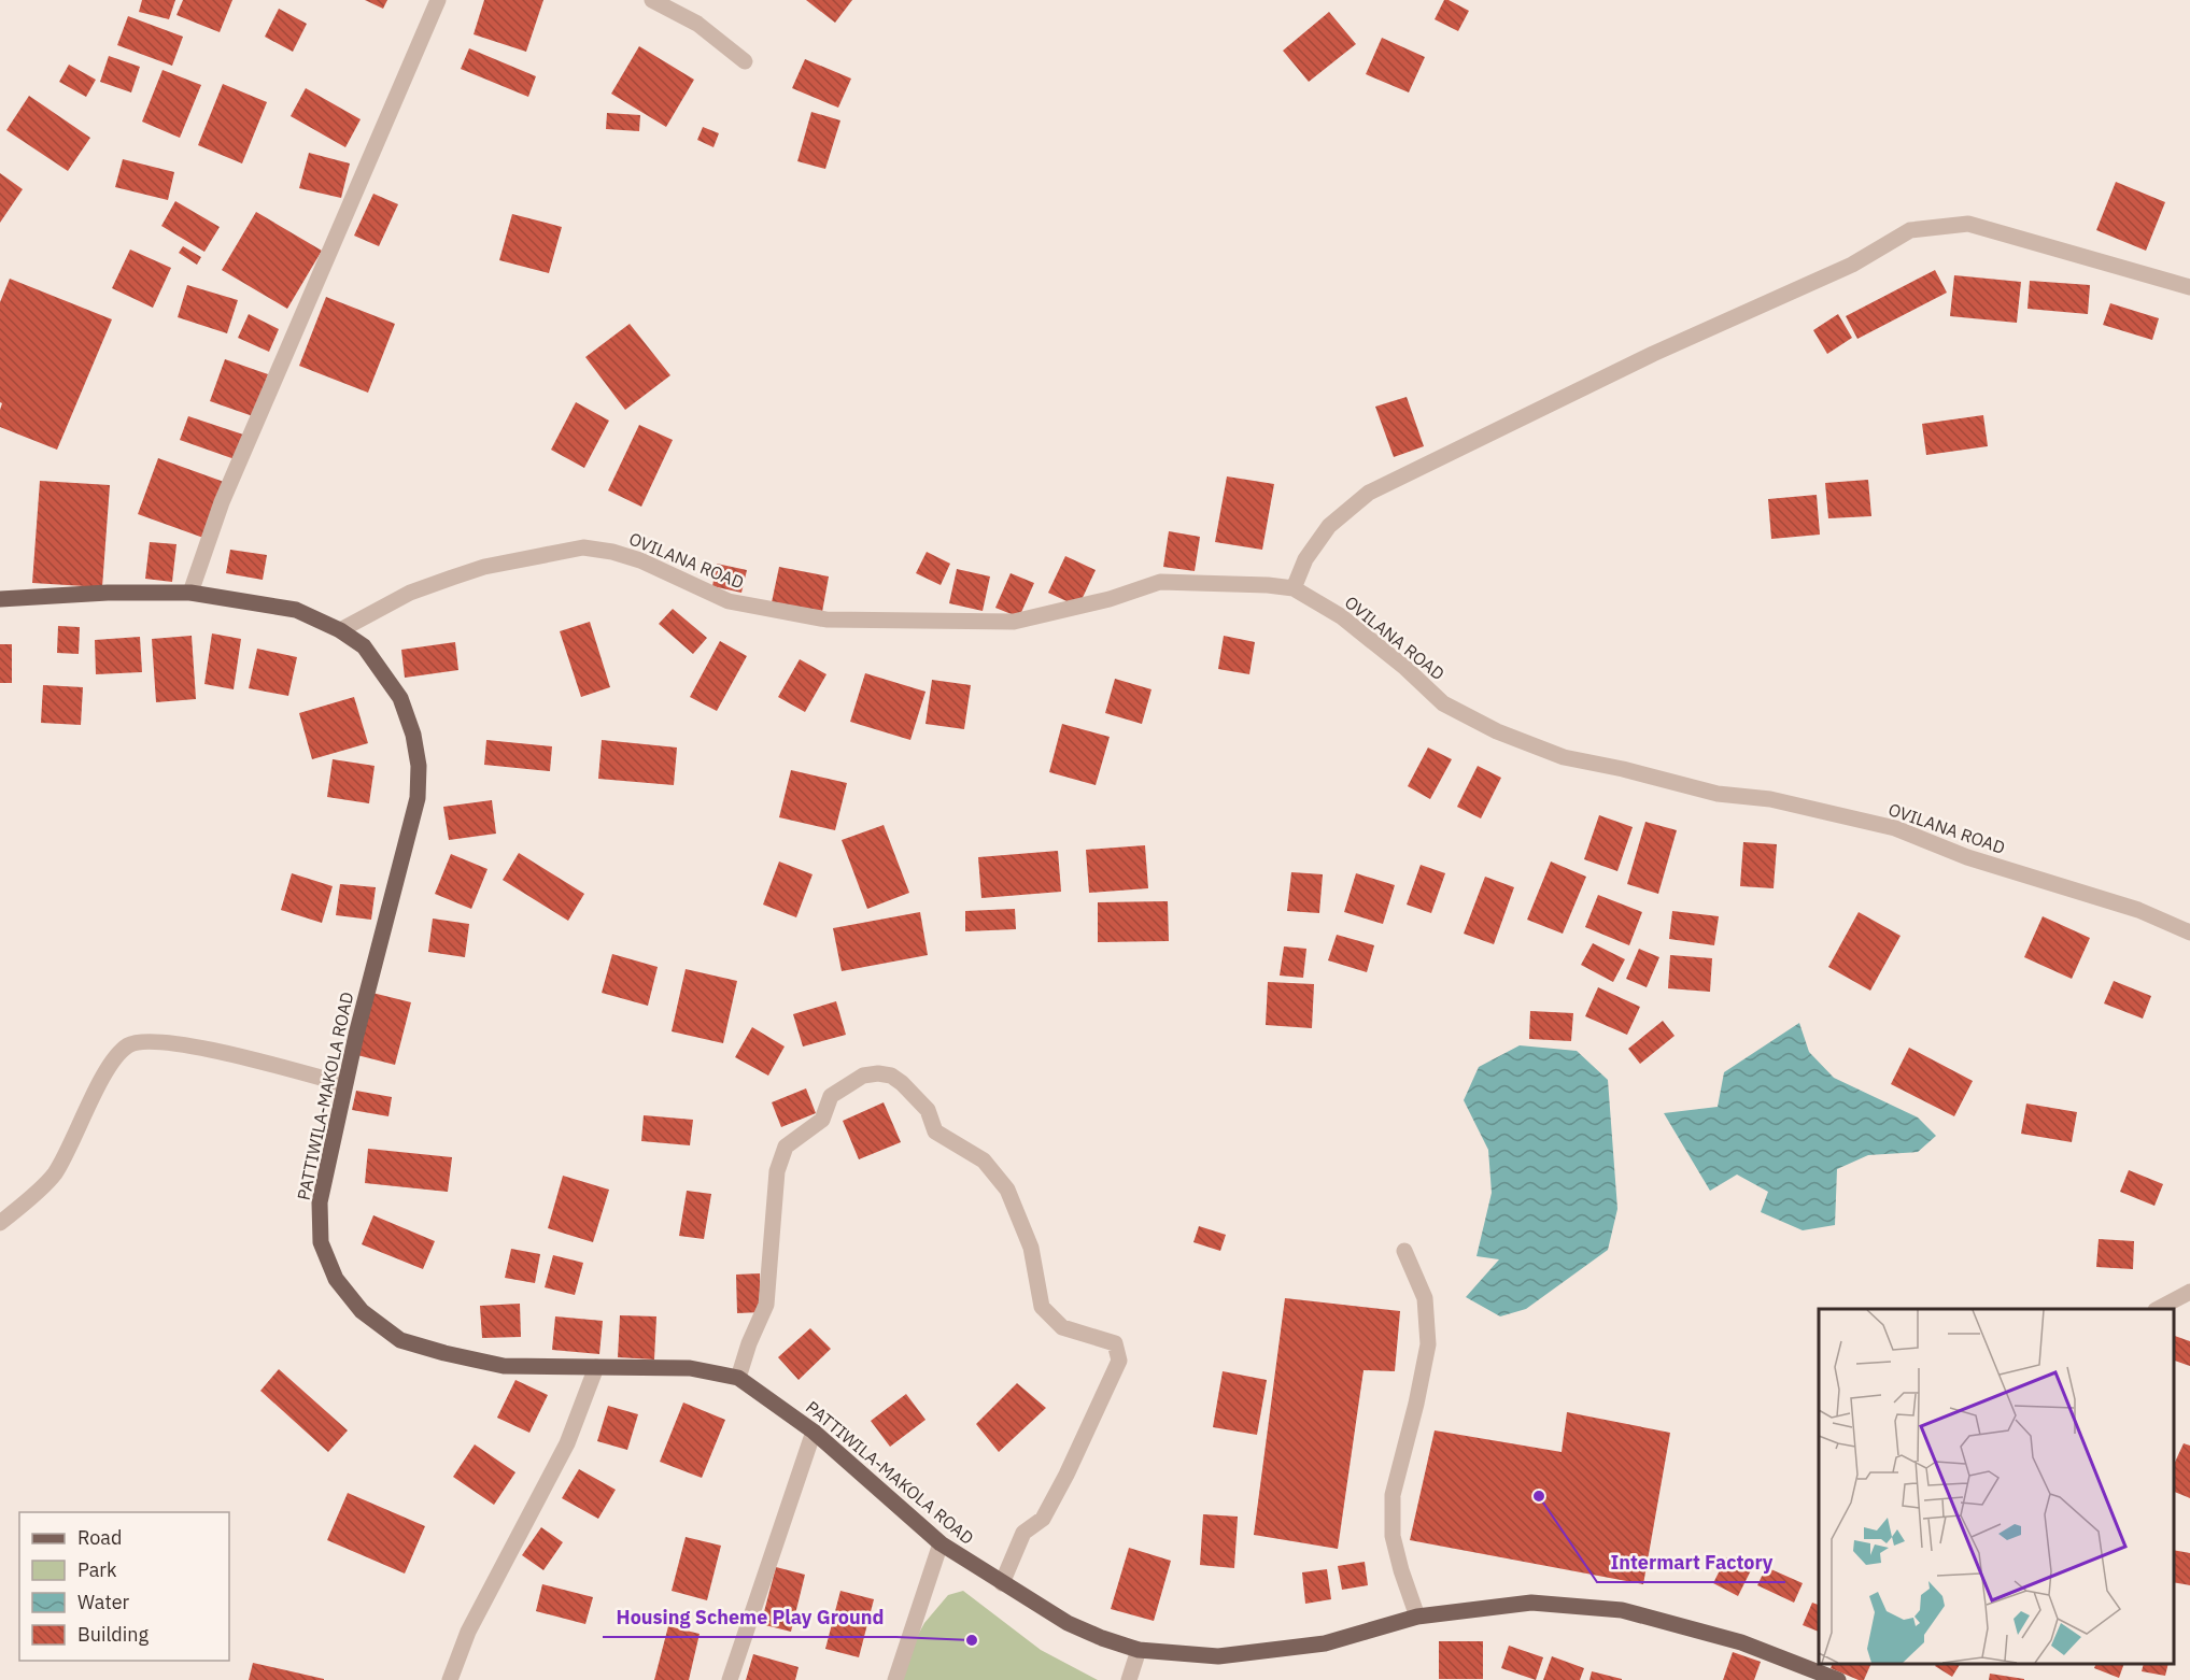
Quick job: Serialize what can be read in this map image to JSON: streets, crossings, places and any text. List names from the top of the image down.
{
  "streets": {
    "main road": ["PATTIWILA-MAKOLA ROAD"],
    "street": ["OVILANA ROAD"]
  },
  "crossings": [
    ["OVILANA ROAD", "PATTIWILA-MAKOLA ROAD"]
  ],
  "places": ["Intermart Factory", "Housing Scheme Play Ground"],
  "legend": [
    "Road",
    "Park",
    "Water",
    "Building"
  ]
}
